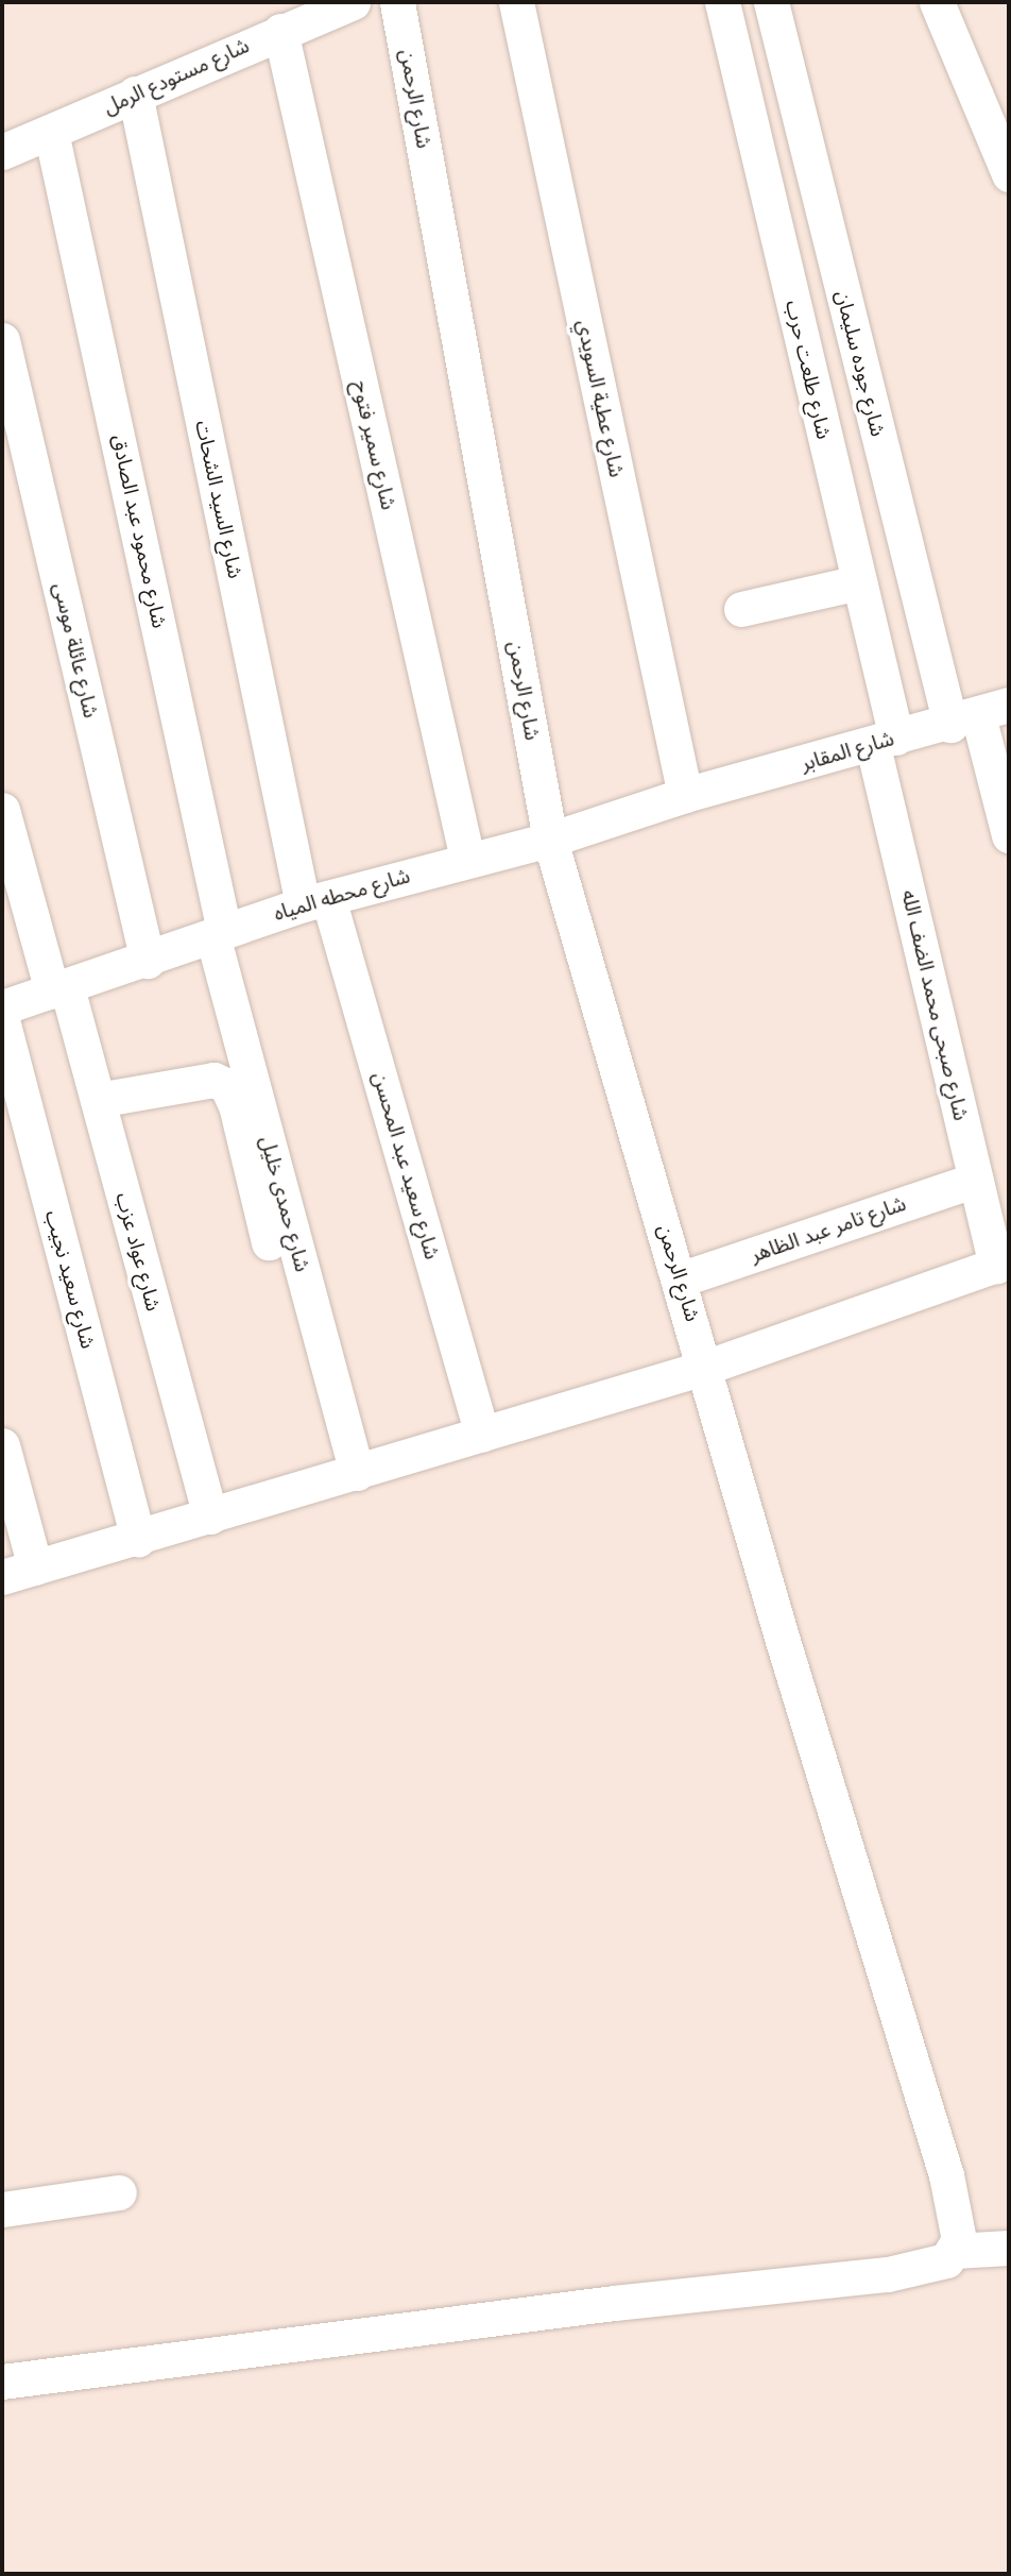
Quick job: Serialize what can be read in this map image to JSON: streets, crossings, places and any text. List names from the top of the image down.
{
  "streets": {
    "street": [
      "شارع مستودع الرمل",
      "شارع الرحمن",
      "شارع جوده سليمان",
      "شارع طلعت حرب",
      "شارع عطية السويدي",
      "شارع سمير فتوح",
      "شارع السيد الشحات",
      "شارع محمود عبد الصادق",
      "شارع عائلة موسى",
      "شارع المقابر",
      "شارع محطه المياه",
      "شارع صبحى محمد الضف الله",
      "شارع سعيد عبد المحسن",
      "شارع حمدى خليل",
      "شارع تامر عبد الظاهر",
      "شارع عواد عزب",
      "شارع سعيد نجيب"
    ]
  },
  "crossings": [
    ["شارع مستودع الرمل", "شارع سمير فتوح"],
    ["شارع مستودع الرمل", "شارع السيد الشحات"],
    ["شارع مستودع الرمل", "شارع محمود عبد الصادق"],
    ["شارع الرحمن", "شارع محطه المياه"],
    ["شارع الرحمن", "شارع تامر عبد الظاهر"],
    ["شارع جوده سليمان", "شارع المقابر"],
    ["شارع طلعت حرب", "شارع المقابر"],
    ["شارع طلعت حرب", "شارع صبحى محمد الضف الله"],
    ["شارع عطية السويدي", "شارع المقابر"],
    ["شارع عطية السويدي", "شارع محطه المياه"],
    ["شارع سمير فتوح", "شارع محطه المياه"],
    ["شارع السيد الشحات", "شارع محطه المياه"],
    ["شارع السيد الشحات", "شارع سعيد عبد المحسن"],
    ["شارع محمود عبد الصادق", "شارع محطه المياه"],
    ["شارع محمود عبد الصادق", "شارع حمدى خليل"],
    ["شارع عائلة موسى", "شارع محطه المياه"],
    ["شارع المقابر", "شارع محطه المياه"],
    ["شارع المقابر", "شارع صبحى محمد الضف الله"],
    ["شارع محطه المياه", "شارع سعيد عبد المحسن"],
    ["شارع محطه المياه", "شارع حمدى خليل"],
    ["شارع محطه المياه", "شارع عواد عزب"],
    ["شارع صبحى محمد الضف الله", "شارع تامر عبد الظاهر"]
  ]
}
